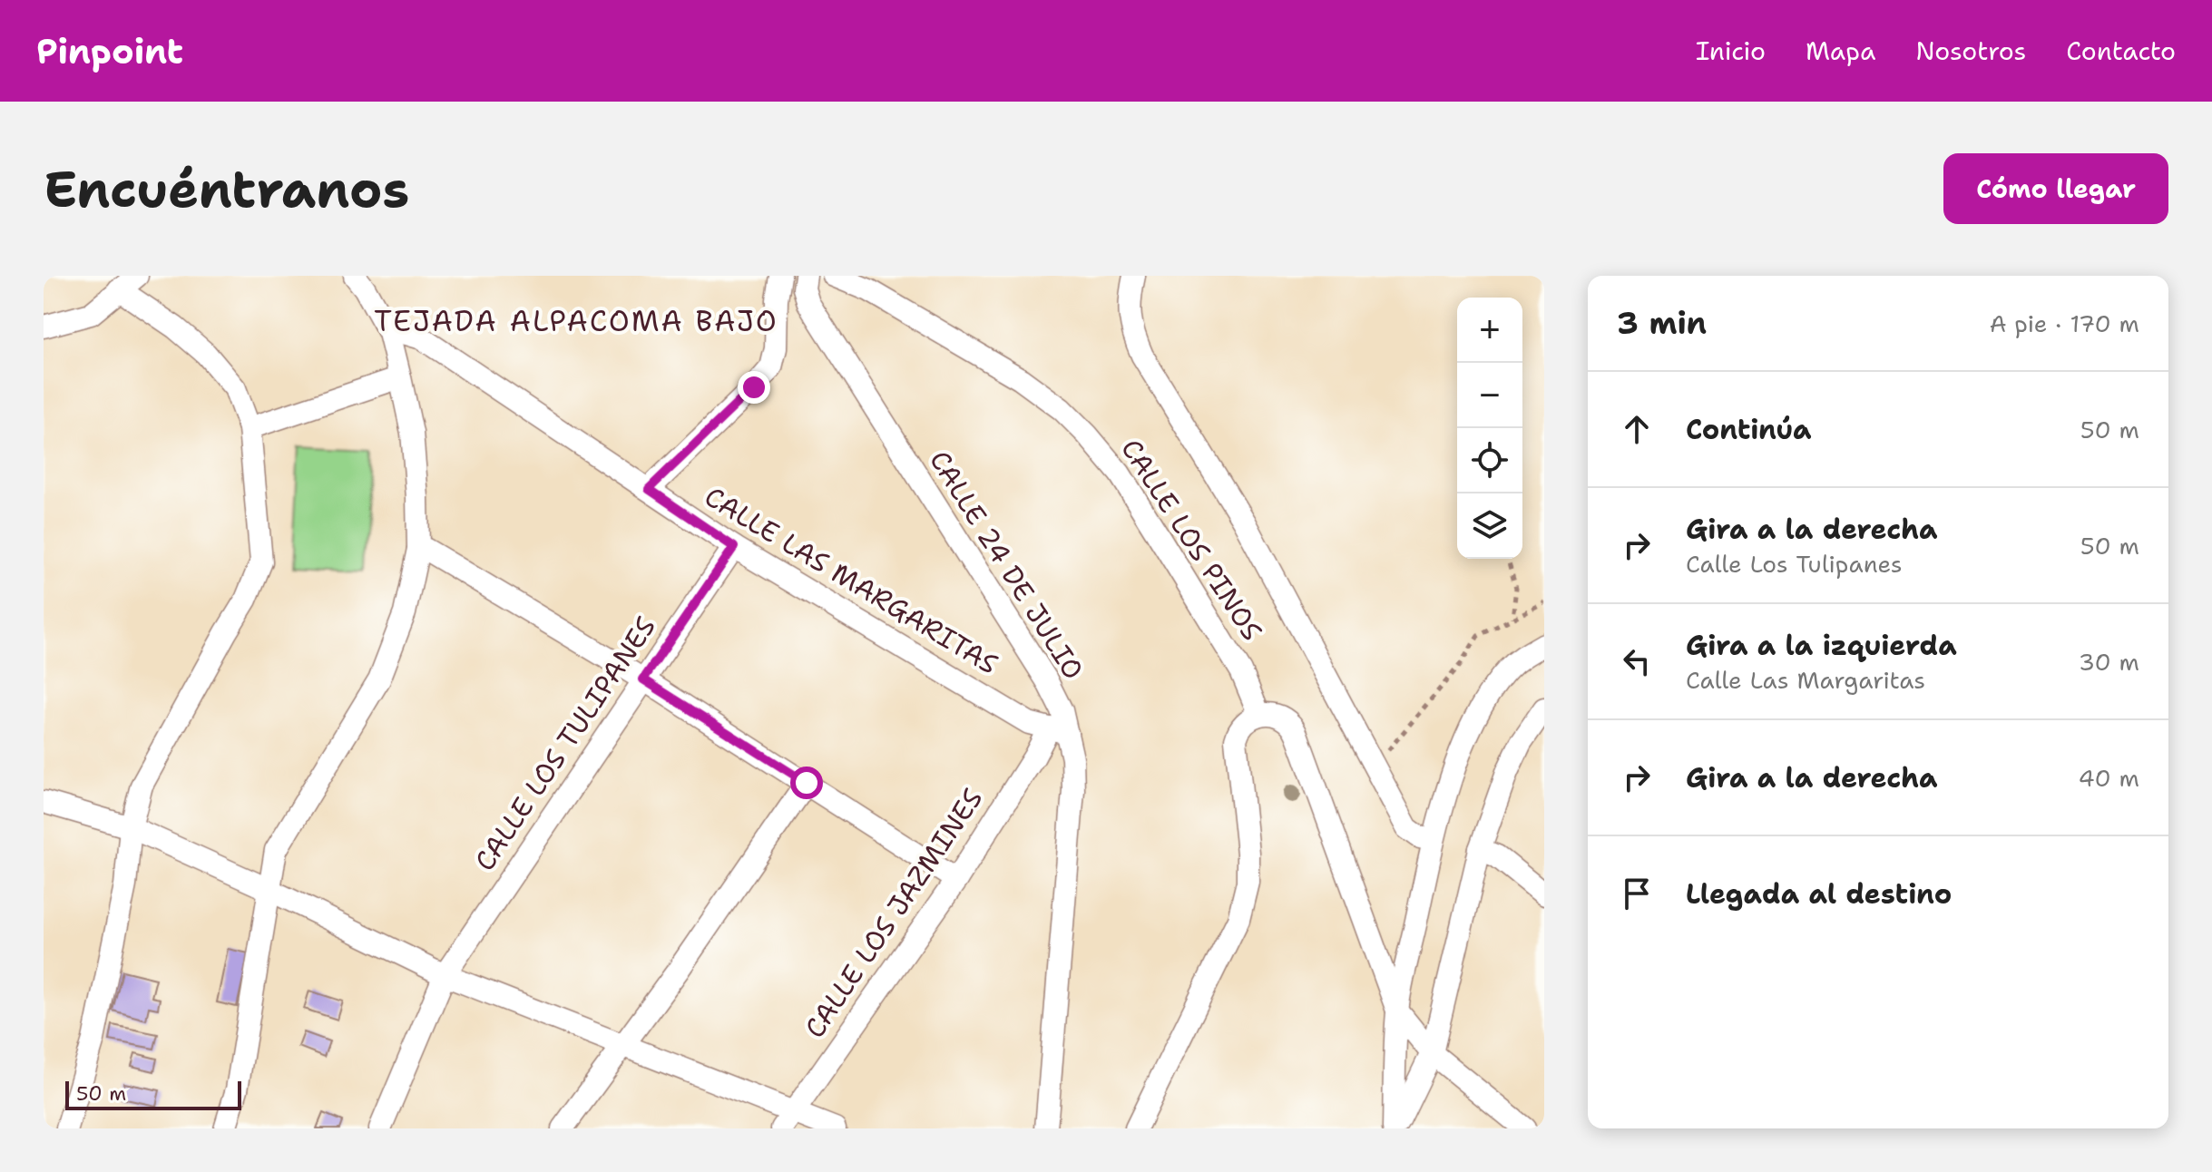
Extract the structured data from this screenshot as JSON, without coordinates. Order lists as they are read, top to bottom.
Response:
{
  "streets": {
    "street": [
      "CALLE LOS PINOS",
      "CALLE 24 DE JULIO",
      "CALLE LAS MARGARITAS",
      "CALLE LOS TULIPANES",
      "CALLE LOS JAZMINES"
    ]
  },
  "crossings": [
    ["CALLE 24 DE JULIO", "CALLE LAS MARGARITAS"],
    ["CALLE 24 DE JULIO", "CALLE LOS JAZMINES"],
    ["CALLE LAS MARGARITAS", "CALLE LOS TULIPANES"],
    ["CALLE LAS MARGARITAS", "CALLE LOS JAZMINES"]
  ],
  "districts": ["TEJADA ALPACOMA BAJO"],
  "scale_bar": "50 m",
  "page": {
    "header": "Pinpoint",
    "nav": [
      "Inicio",
      "Mapa",
      "Nosotros",
      "Contacto"
    ],
    "buttons": "Cómo llegar",
    "title": "Encuéntranos",
    "heading": ["3 min", "A pie · 170 m"],
    "map_buttons": ["+", "−"],
    "list": [
      ["Continúa", "50 m"],
      ["Gira a la derecha", "Calle Los Tulipanes", "50 m"],
      ["Gira a la izquierda", "Calle Las Margaritas", "30 m"],
      ["Gira a la derecha", "40 m"],
      "Llegada al destino"
    ],
    "scale": "50 m"
  }
}
